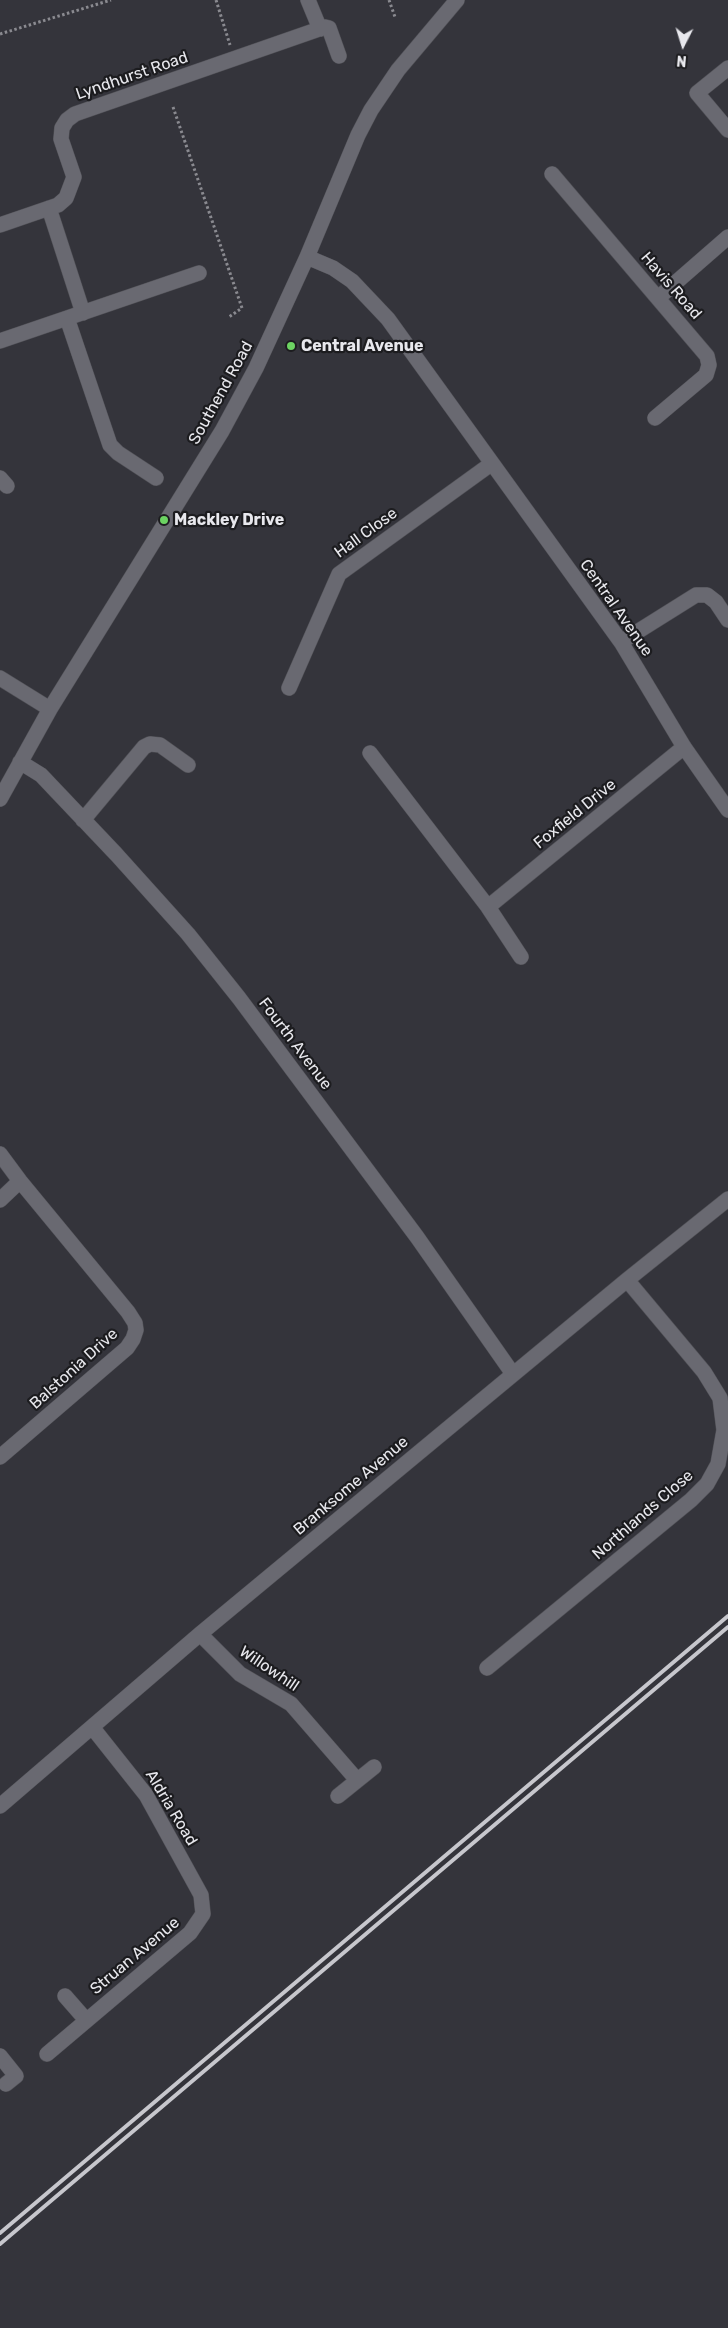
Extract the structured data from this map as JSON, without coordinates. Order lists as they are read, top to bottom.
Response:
{
  "streets": {
    "street": [
      "Lyndhurst Road",
      "Havis Road",
      "Southend Road",
      "Hall Close",
      "Central Avenue",
      "Foxfield Drive",
      "Fourth Avenue",
      "Balstonia Drive",
      "Branksome Avenue",
      "Northlands Close",
      "Willowhill",
      "Aldria Road",
      "Struan Avenue"
    ]
  },
  "crossings": [
    ["Southend Road", "Central Avenue"],
    ["Southend Road", "Fourth Avenue"],
    ["Hall Close", "Central Avenue"],
    ["Central Avenue", "Foxfield Drive"],
    ["Fourth Avenue", "Branksome Avenue"],
    ["Branksome Avenue", "Northlands Close"],
    ["Branksome Avenue", "Willowhill"],
    ["Branksome Avenue", "Aldria Road"],
    ["Aldria Road", "Struan Avenue"]
  ],
  "places": ["Central Avenue", "Mackley Drive"],
  "north": "bottom"
}
